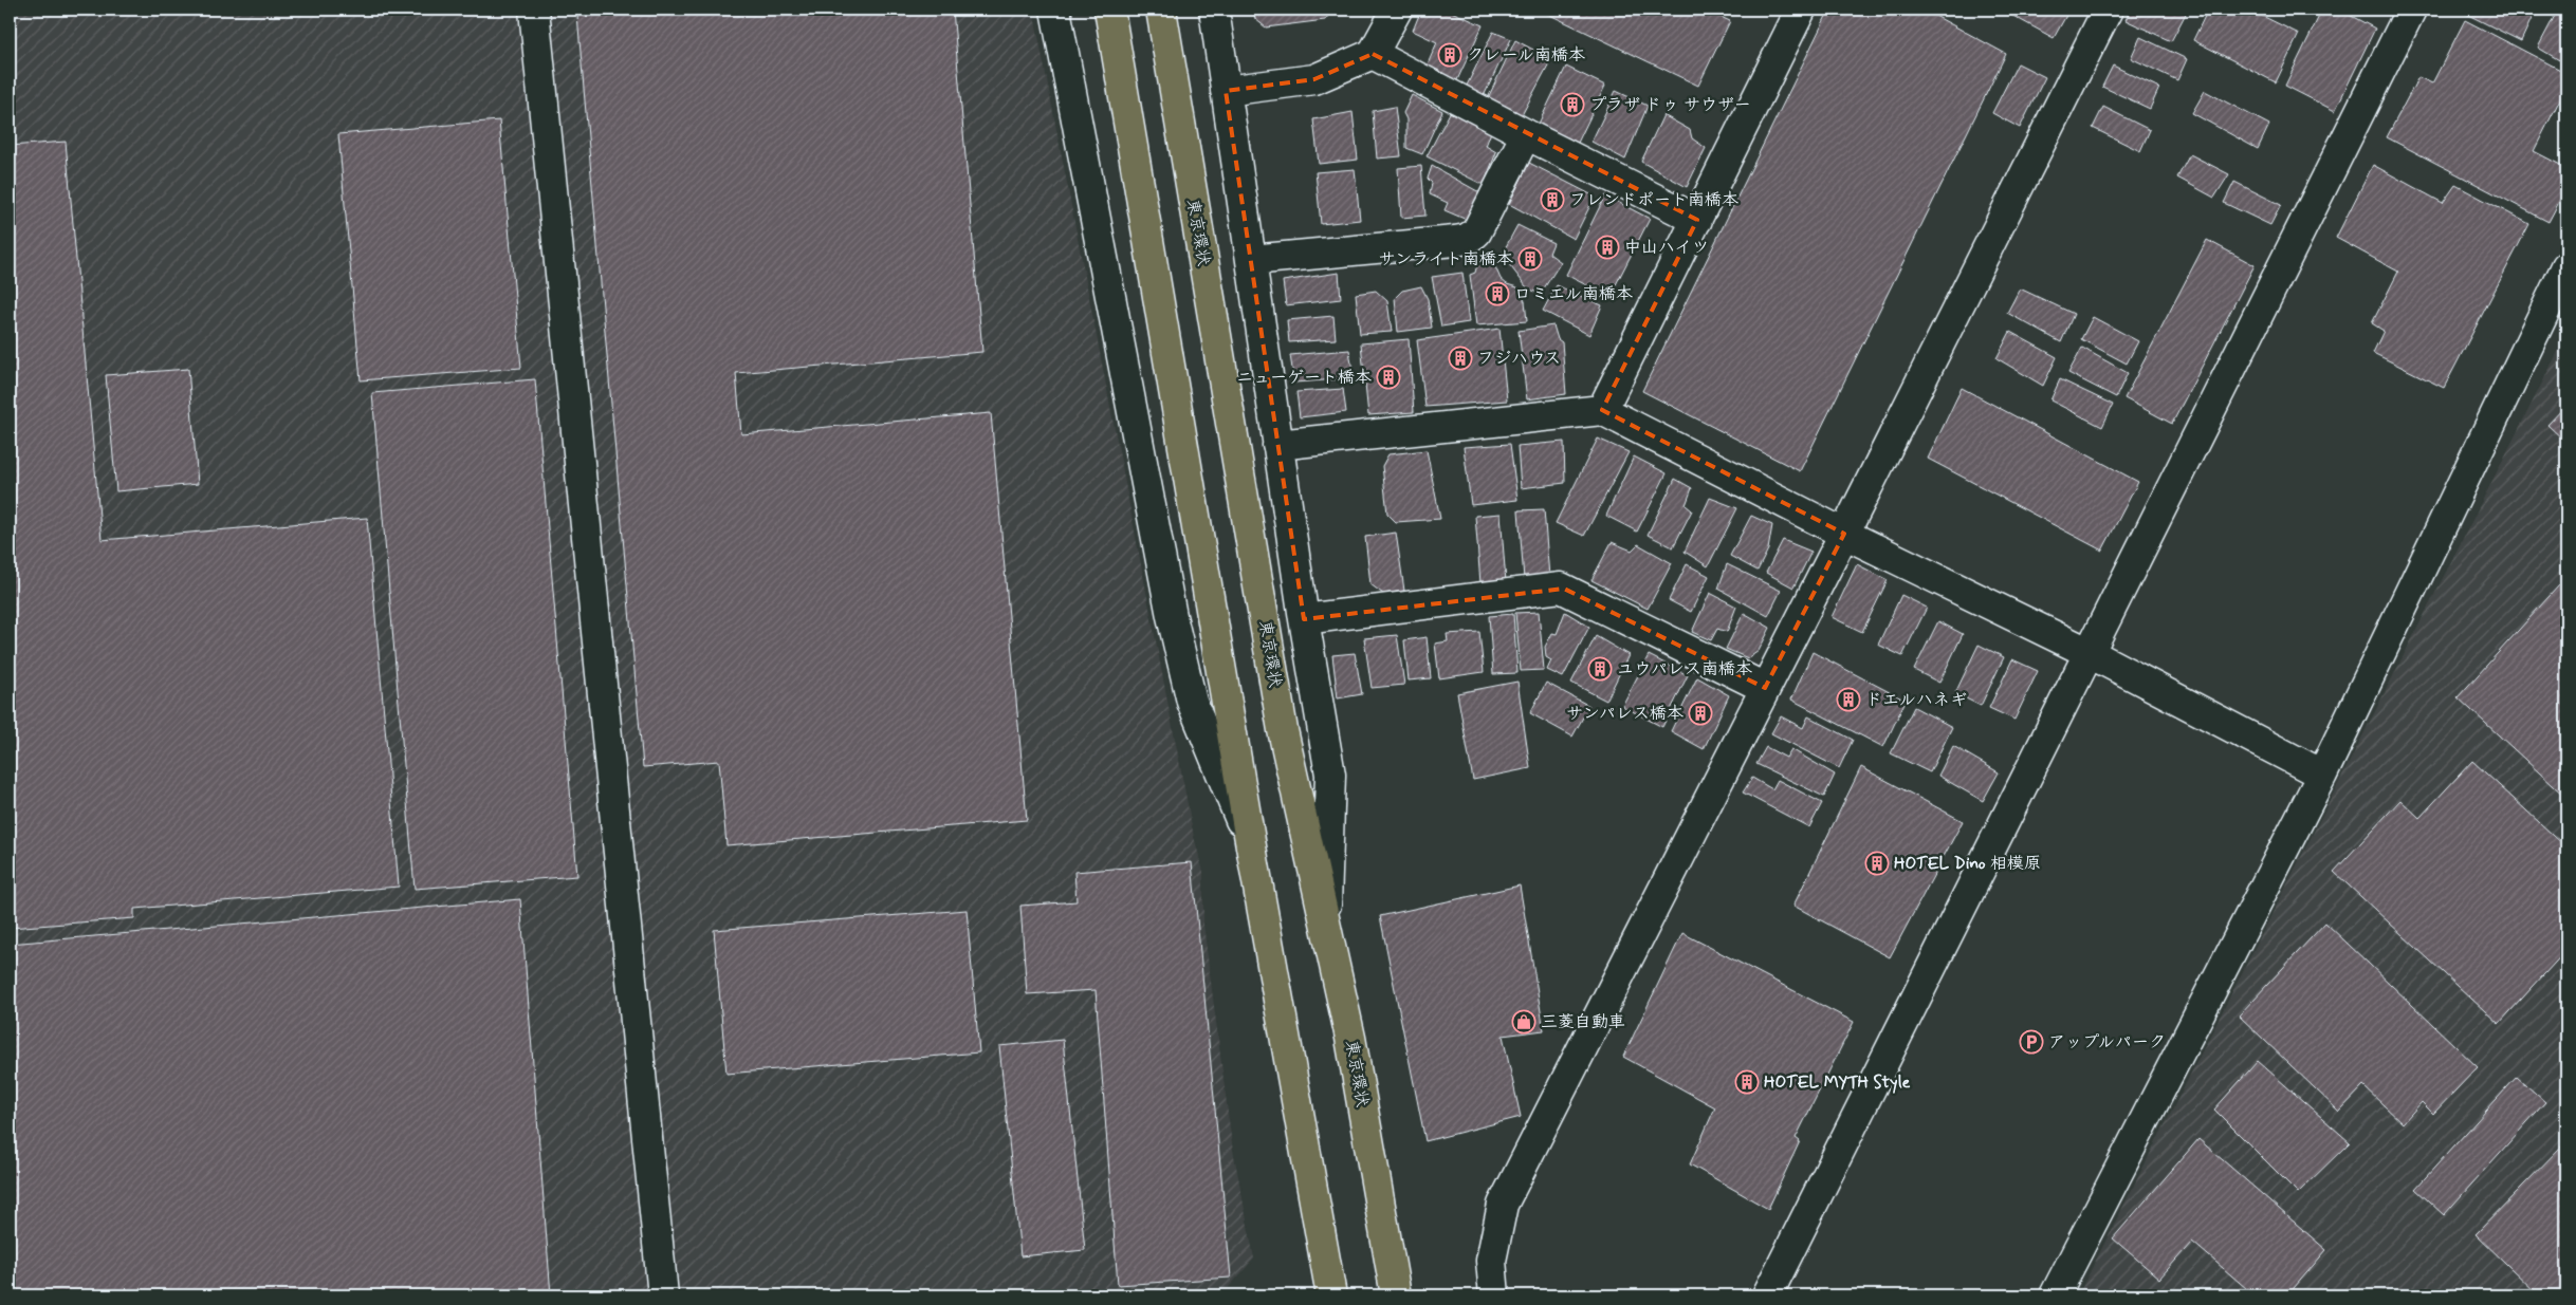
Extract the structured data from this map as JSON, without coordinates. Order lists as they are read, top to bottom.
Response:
{
  "streets": {
    "highway": ["東京環状"]
  },
  "places": {
    "building": [
      "クレール南橋本",
      "プラザ ドゥ サウザー",
      "フレンドポート南橋本",
      "中山ハイツ",
      "サンライト南橋本",
      "ロミエル南橋本",
      "フジハウス",
      "ニューゲート橋本",
      "ユウパレス南橋本",
      "ドエルハネギ",
      "サンパレス橋本",
      "HOTEL Dino 相模原",
      "HOTEL MYTH Style"
    ],
    "shop": ["三菱自動車"],
    "parking": ["アップルパーク"]
  }
}
